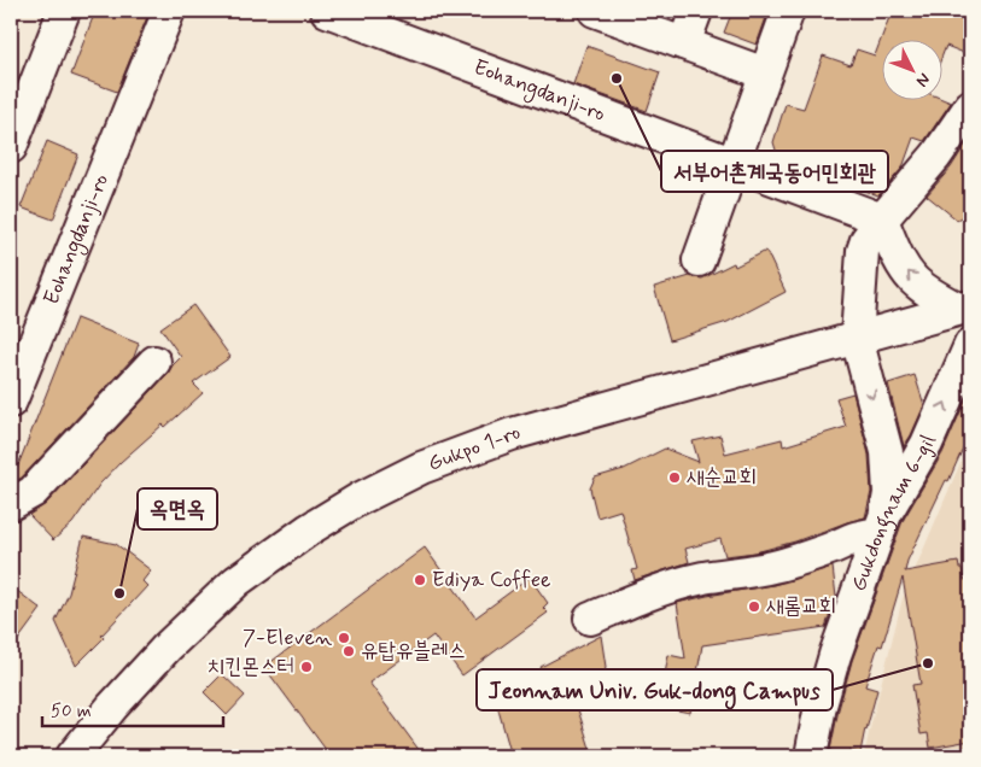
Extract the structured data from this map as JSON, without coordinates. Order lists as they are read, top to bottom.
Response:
{
  "streets": {
    "street": ["Eohangdanji-ro", "Gukpo 1-ro", "Gukdongnam 6-gil"]
  },
  "places": [
    "서부어촌계국동어민회관",
    "새순교회",
    "Ediya Coffee",
    "옥면옥",
    "새롬교회",
    "7-Eleven",
    "유탑유블레스",
    "Jeonnam Univ. Guk-dong Campus",
    "치킨몬스터"
  ],
  "scale_bar": "50 m",
  "north": "bottom right"
}
